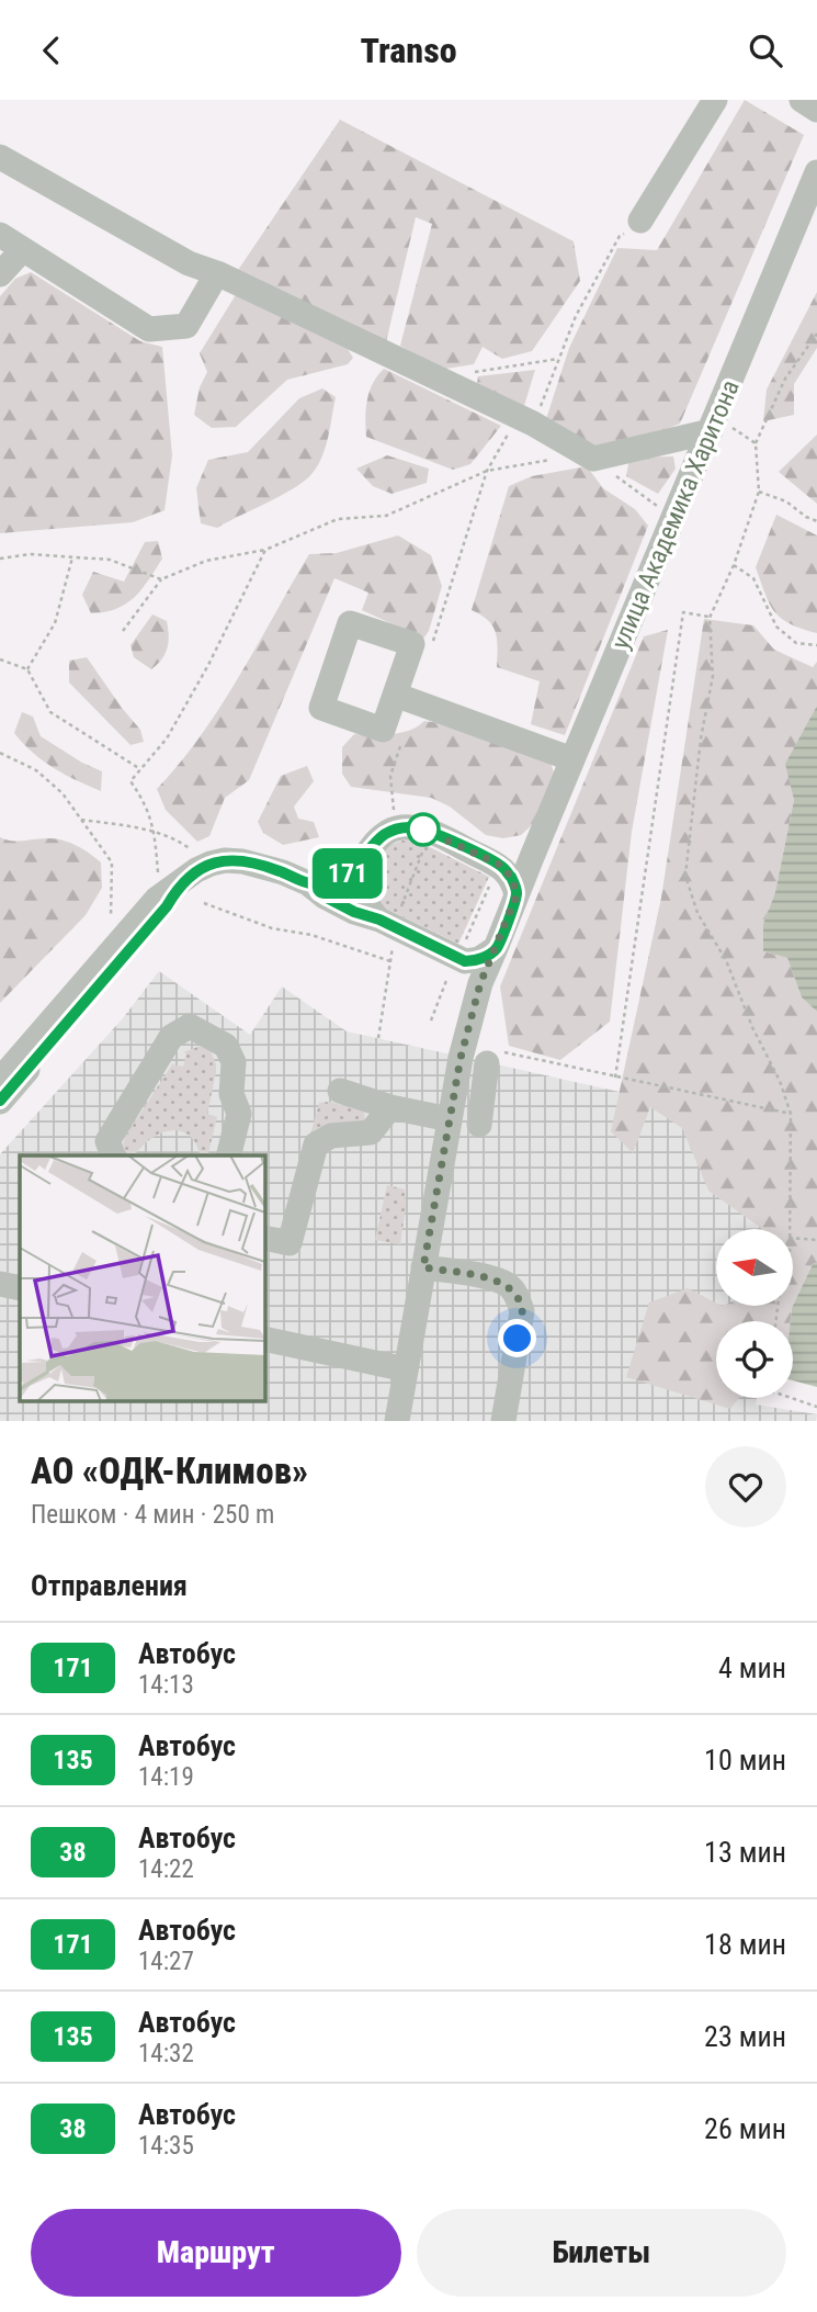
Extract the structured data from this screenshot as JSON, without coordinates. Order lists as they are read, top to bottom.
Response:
{
  "streets": {
    "street": ["улица Академика Харитона"]
  },
  "lines": ["bus line 171"],
  "north": "left",
  "page": {
    "header": "Transo",
    "on_map": "171",
    "heading": [
      ["АО «ОДК-Климов»", "Пешком · 4 мин · 250 m"],
      "Отправления"
    ],
    "list": [
      {
        "mark": "171",
        "name": "Автобус",
        "note": "14:13",
        "value": "4 мин"
      },
      {
        "mark": "135",
        "name": "Автобус",
        "note": "14:19",
        "value": "10 мин"
      },
      {
        "mark": "38",
        "name": "Автобус",
        "note": "14:22",
        "value": "13 мин"
      },
      {
        "mark": "171",
        "name": "Автобус",
        "note": "14:27",
        "value": "18 мин"
      },
      {
        "mark": "135",
        "name": "Автобус",
        "note": "14:32",
        "value": "23 мин"
      },
      {
        "mark": "38",
        "name": "Автобус",
        "note": "14:35",
        "value": "26 мин"
      }
    ],
    "buttons": ["Маршрут", "Билеты"]
  }
}
